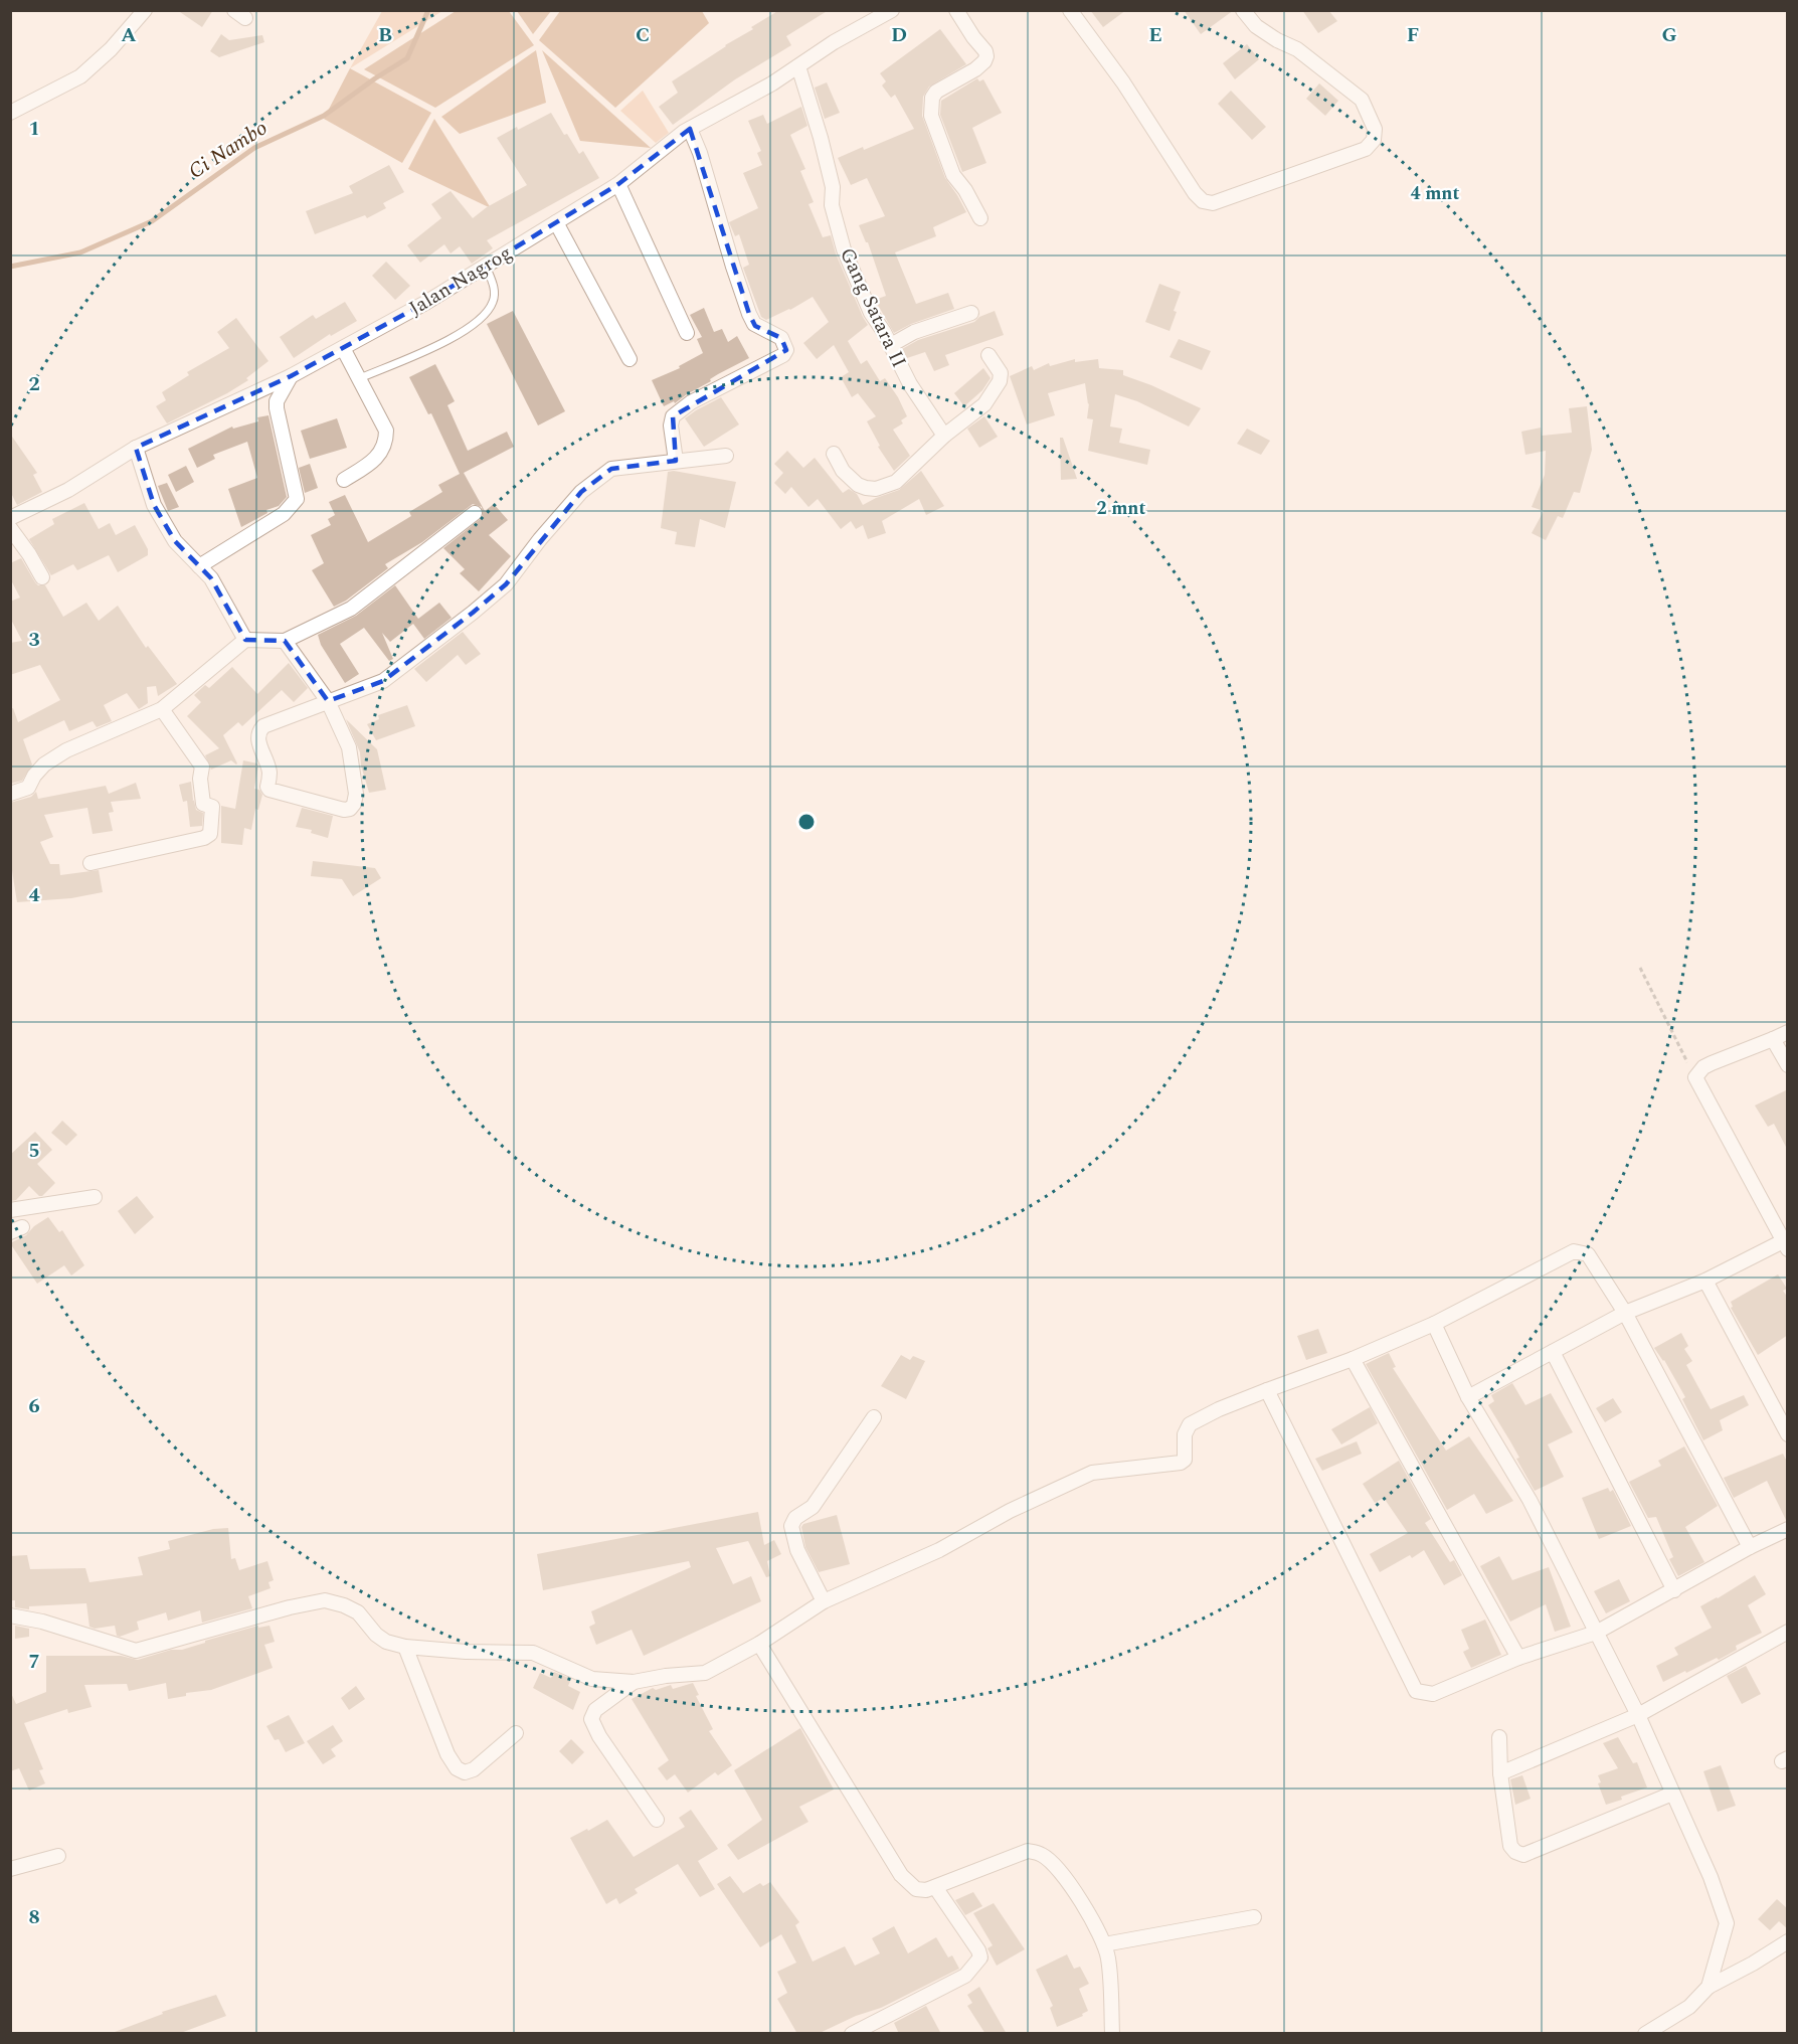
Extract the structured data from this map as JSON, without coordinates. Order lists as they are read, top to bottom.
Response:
{
  "streets": {
    "street": ["Jalan Nagrog", "Gang Satara II"]
  },
  "crossings": [
    ["Jalan Nagrog", "Gang Satara II"]
  ],
  "water": ["Ci Nambo"],
  "grid": {
    "columns": [
      "A",
      "B",
      "C",
      "D",
      "E",
      "F",
      "G"
    ],
    "rows": [
      "1",
      "2",
      "3",
      "4",
      "5",
      "6",
      "7",
      "8"
    ]
  },
  "rings": ["4 mnt", "2 mnt"]
}
